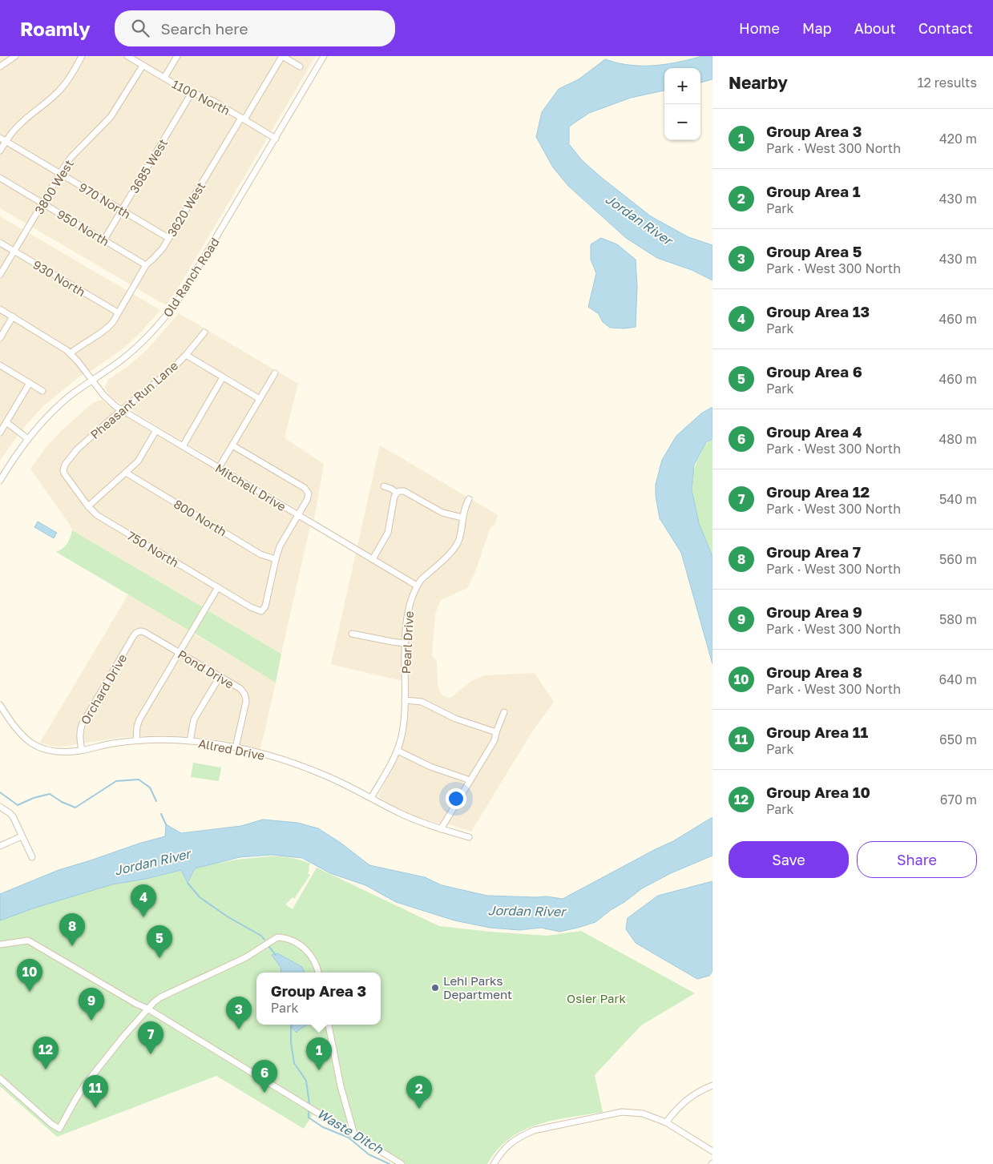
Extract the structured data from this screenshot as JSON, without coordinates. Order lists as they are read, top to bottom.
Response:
{
  "streets": {
    "street": [
      "1100 North",
      "3685 West",
      "3800 West",
      "970 North",
      "3620 West",
      "950 North",
      "Old Ranch Road",
      "930 North",
      "Pheasant Run Lane",
      "Mitchell Drive",
      "800 North",
      "750 North",
      "Pearl Drive",
      "Pond Drive",
      "Orchard Drive",
      "Allred Drive"
    ]
  },
  "crossings": [
    ["1100 North", "3685 West"],
    ["1100 North", "3800 West"],
    ["1100 North", "3620 West"],
    ["1100 North", "Old Ranch Road"],
    ["3685 West", "970 North"],
    ["3685 West", "950 North"],
    ["3800 West", "970 North"],
    ["3800 West", "950 North"],
    ["3800 West", "930 North"],
    ["970 North", "3620 West"],
    ["3620 West", "950 North"],
    ["3620 West", "930 North"],
    ["3620 West", "Mitchell Drive"],
    ["Old Ranch Road", "Mitchell Drive"],
    ["Pheasant Run Lane", "Mitchell Drive"],
    ["Pheasant Run Lane", "750 North"],
    ["Mitchell Drive", "Pearl Drive"],
    ["800 North", "750 North"],
    ["Pearl Drive", "Allred Drive"],
    ["Pond Drive", "Orchard Drive"],
    ["Pond Drive", "Allred Drive"],
    ["Orchard Drive", "Allred Drive"]
  ],
  "water": ["Jordan River", "Waste Ditch"],
  "parks": ["Osier Park"],
  "places": ["Lehi Parks Department"],
  "page": {
    "header": "Roamly",
    "search": "Search here",
    "nav": [
      "Home",
      "Map",
      "About",
      "Contact"
    ],
    "heading": ["Nearby", "12 results"],
    "map_buttons": ["+", "−"],
    "list": [
      {
        "mark": "1",
        "name": "Group Area 3",
        "note": "Park · West 300 North",
        "value": "420 m"
      },
      {
        "mark": "2",
        "name": "Group Area 1",
        "note": "Park",
        "value": "430 m"
      },
      {
        "mark": "3",
        "name": "Group Area 5",
        "note": "Park · West 300 North",
        "value": "430 m"
      },
      {
        "mark": "4",
        "name": "Group Area 13",
        "note": "Park",
        "value": "460 m"
      },
      {
        "mark": "5",
        "name": "Group Area 6",
        "note": "Park",
        "value": "460 m"
      },
      {
        "mark": "6",
        "name": "Group Area 4",
        "note": "Park · West 300 North",
        "value": "480 m"
      },
      {
        "mark": "7",
        "name": "Group Area 12",
        "note": "Park · West 300 North",
        "value": "540 m"
      },
      {
        "mark": "8",
        "name": "Group Area 7",
        "note": "Park · West 300 North",
        "value": "560 m"
      },
      {
        "mark": "9",
        "name": "Group Area 9",
        "note": "Park · West 300 North",
        "value": "580 m"
      },
      {
        "mark": "10",
        "name": "Group Area 8",
        "note": "Park · West 300 North",
        "value": "640 m"
      },
      {
        "mark": "11",
        "name": "Group Area 11",
        "note": "Park",
        "value": "650 m"
      },
      {
        "mark": "12",
        "name": "Group Area 10",
        "note": "Park",
        "value": "670 m"
      }
    ],
    "buttons": ["Save", "Share"],
    "pins": [
      "4",
      "8",
      "5",
      "10",
      "9",
      "3",
      "7",
      "12",
      "1",
      "6",
      "11",
      "2"
    ],
    "popup": ["Group Area 3", "Park"]
  }
}
